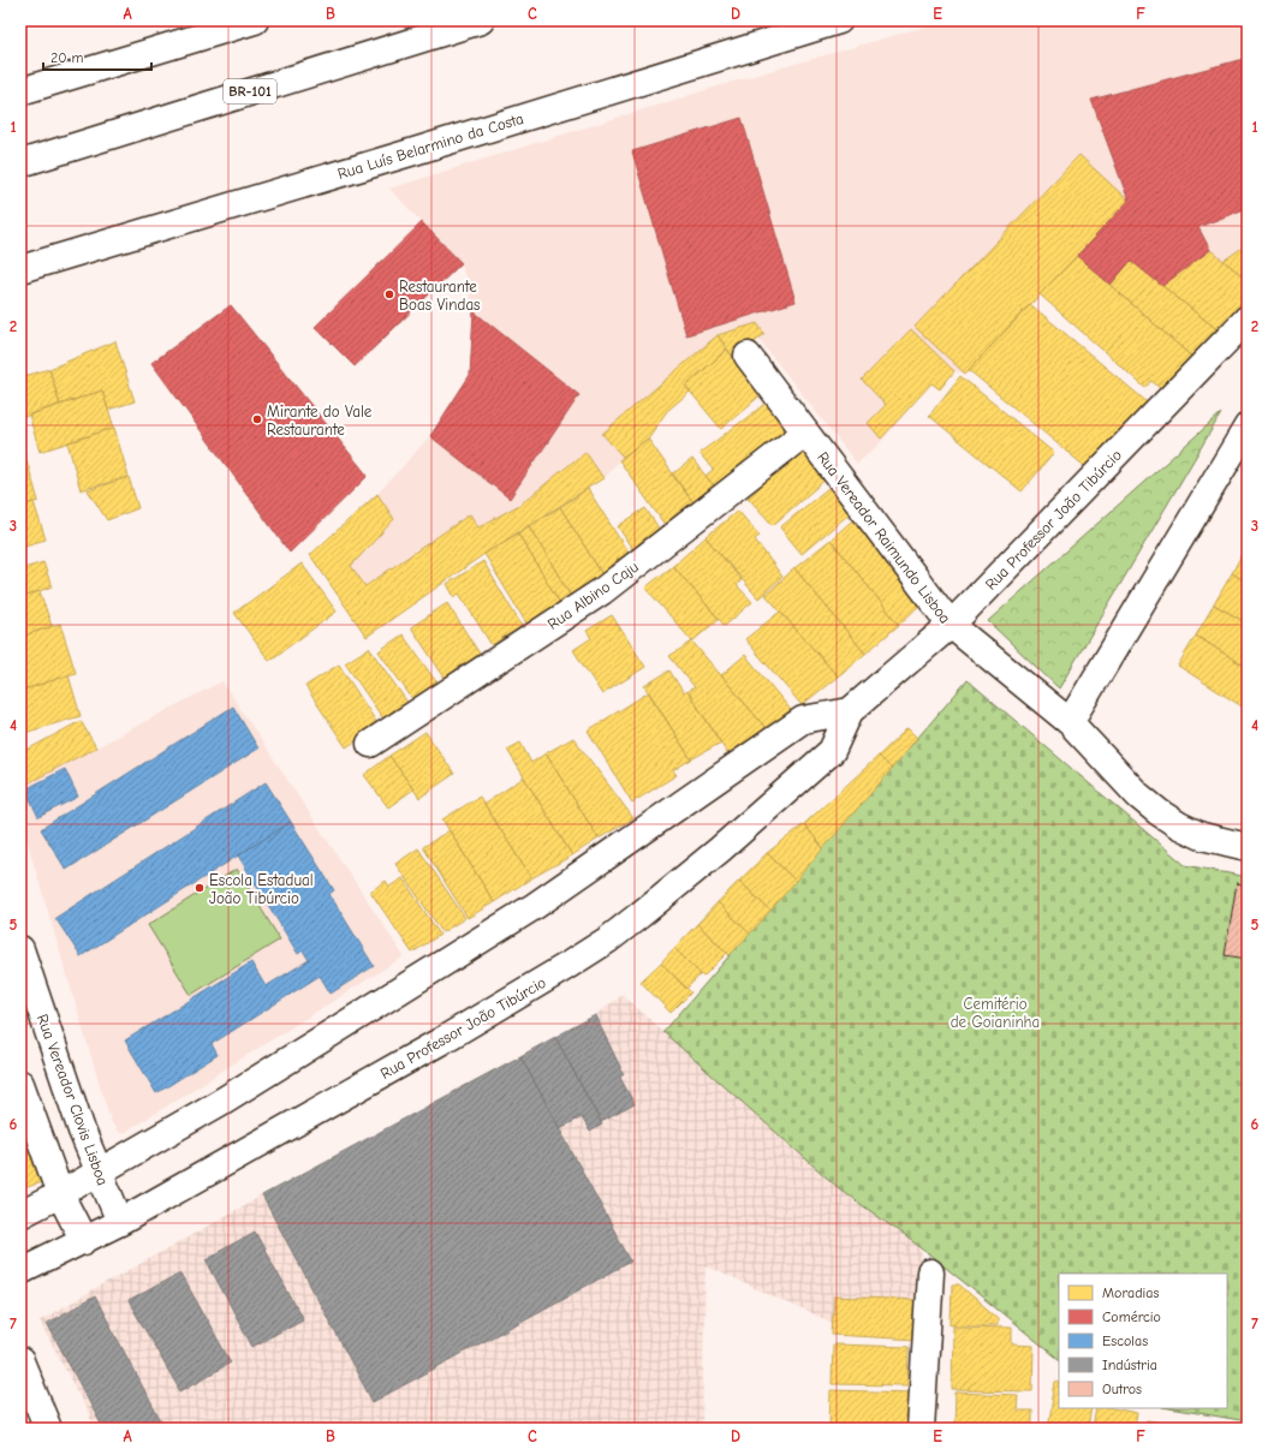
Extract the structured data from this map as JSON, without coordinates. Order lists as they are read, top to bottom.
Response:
{
  "streets": {
    "main road": [
      "BR-101",
      "Rua Luís Belarmino da Costa",
      "Rua Professor João Tibúrcio",
      "Rua Vereador Raimundo Lisboa",
      "Rua Albino Caju",
      "Rua Vereador Clovis Lisboa"
    ]
  },
  "crossings": [
    ["Rua Professor João Tibúrcio", "Rua Vereador Raimundo Lisboa"],
    ["Rua Professor João Tibúrcio", "Rua Vereador Clovis Lisboa"],
    ["Rua Vereador Raimundo Lisboa", "Rua Albino Caju"]
  ],
  "parks": ["Cemitério de Goianinha"],
  "places": ["Restaurante Boas Vindas", "Mirante do Vale Restaurante", "Escola Estadual João Tibúrcio"],
  "legend": [
    "Moradias",
    "Comércio",
    "Escolas",
    "Indústria",
    "Outros"
  ],
  "scale_bar": "20 m",
  "grid": {
    "columns": [
      "A",
      "B",
      "C",
      "D",
      "E",
      "F"
    ],
    "rows": [
      "1",
      "2",
      "3",
      "4",
      "5",
      "6",
      "7"
    ]
  }
}
